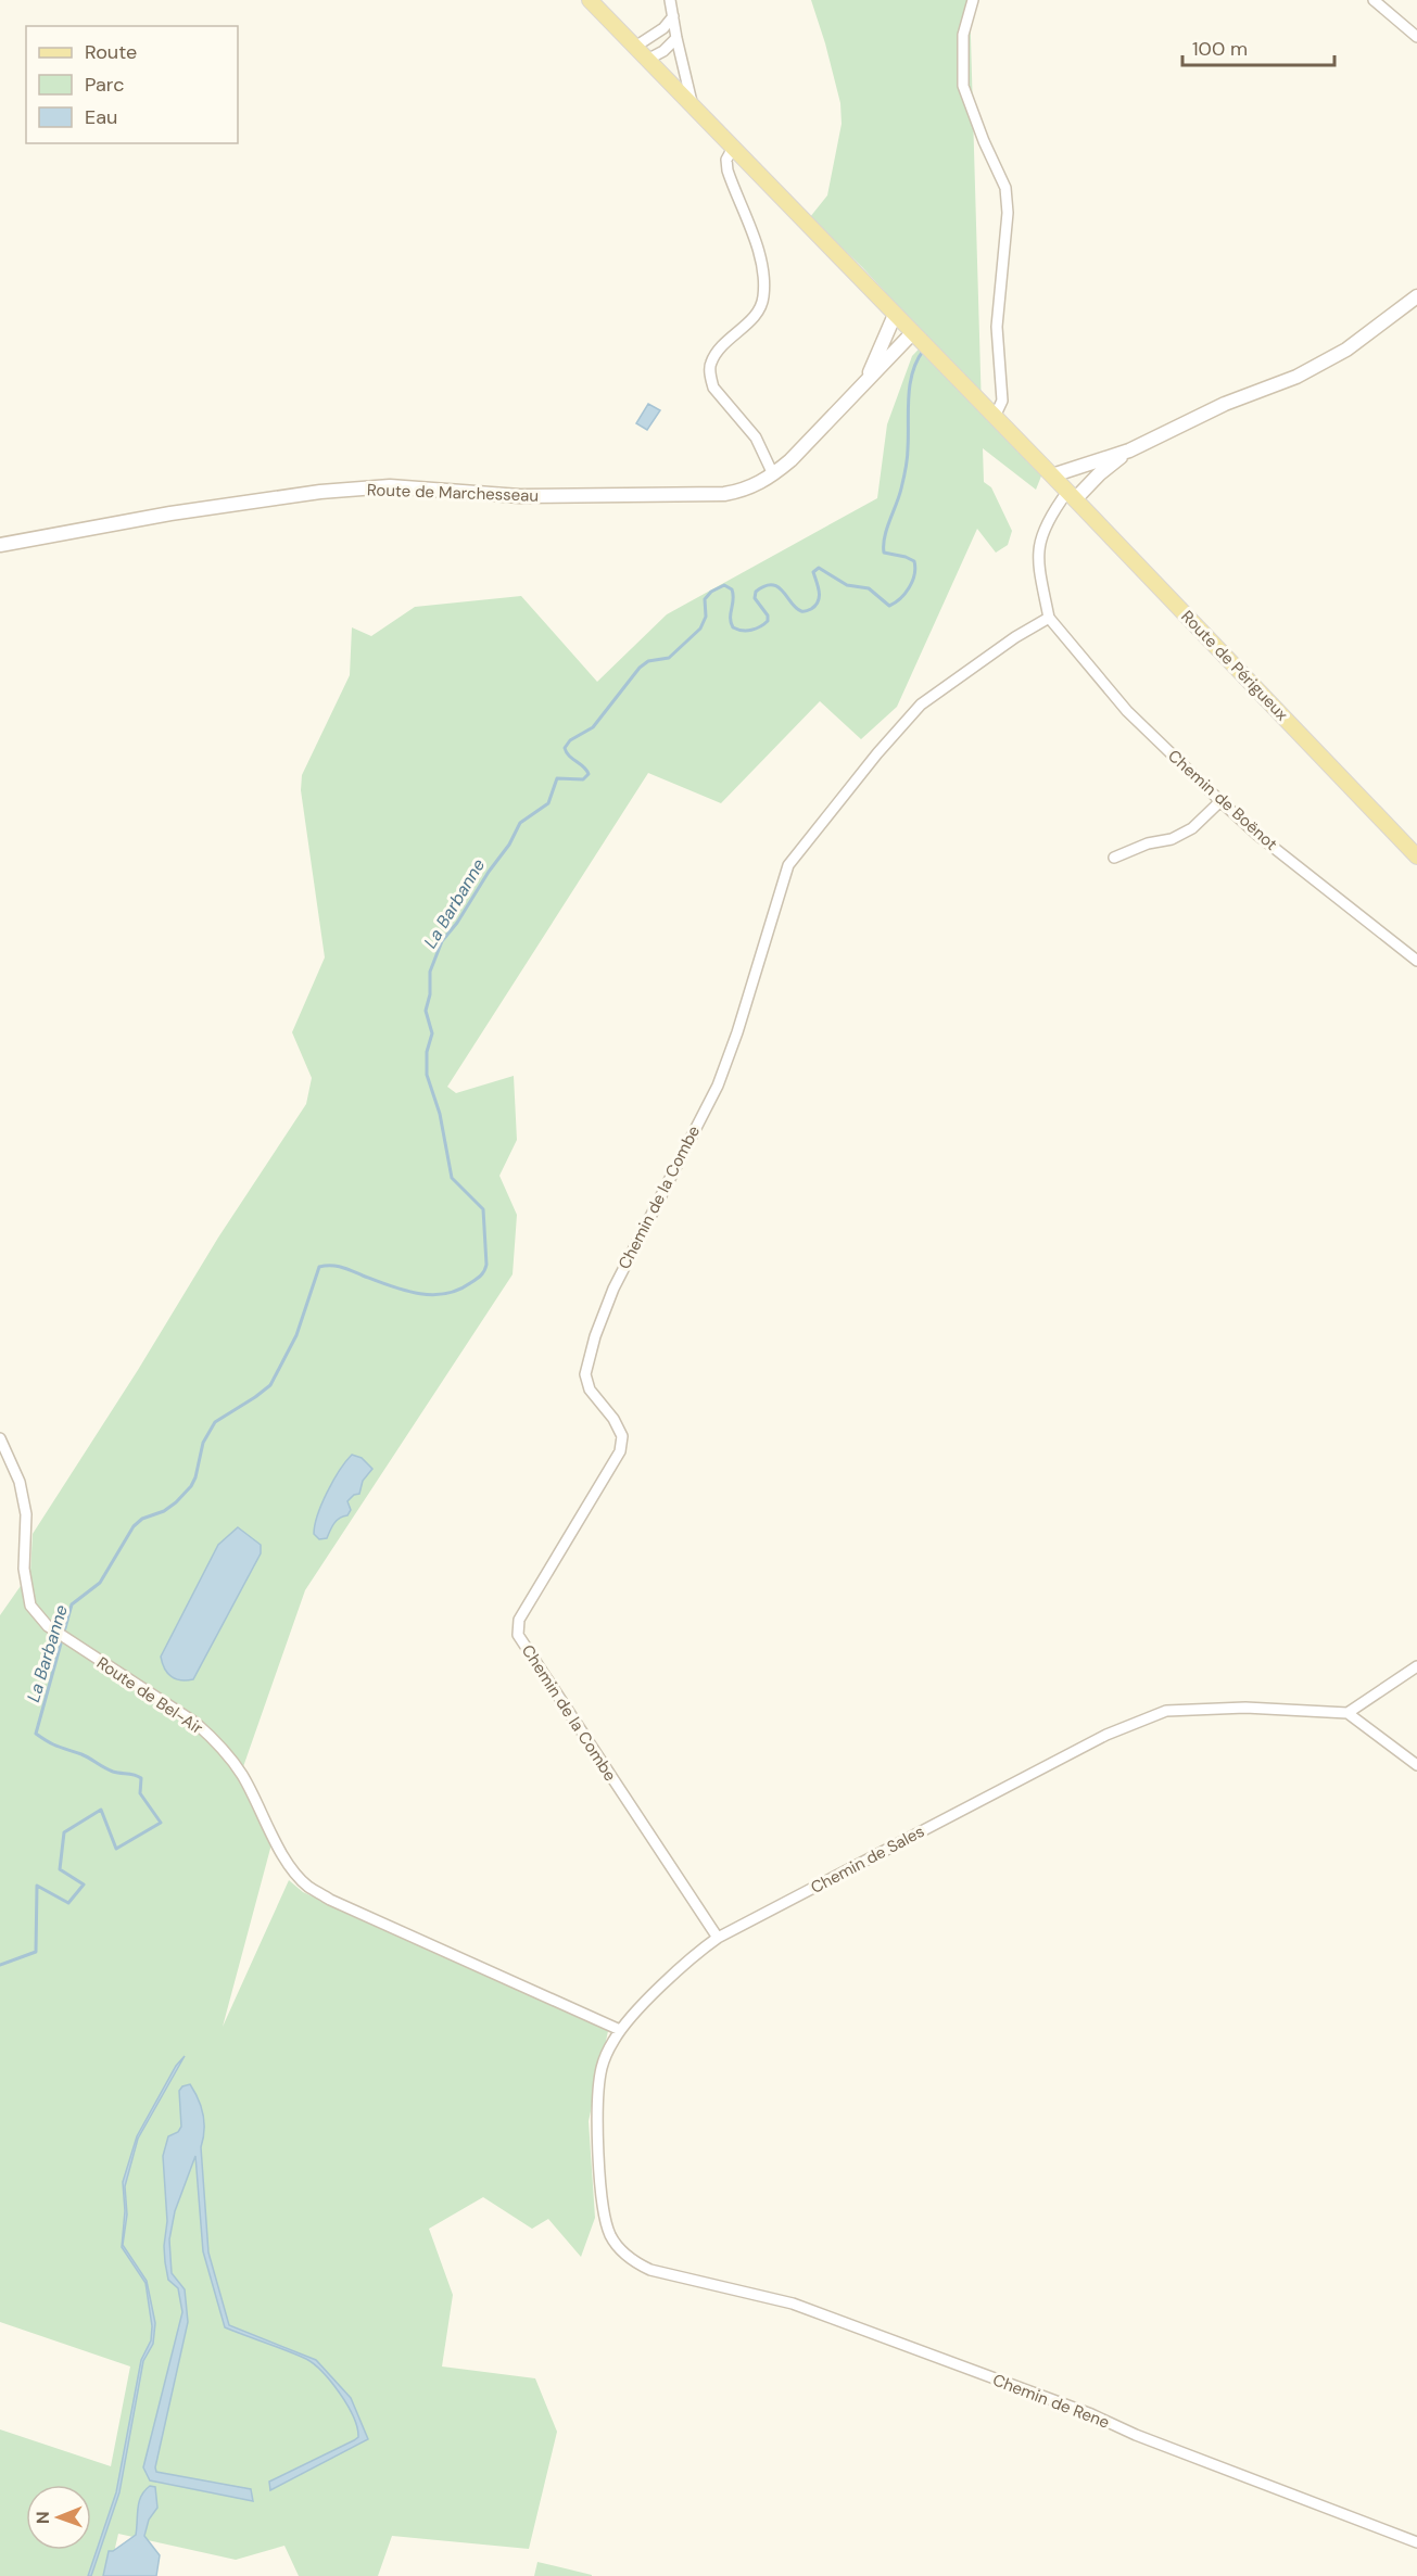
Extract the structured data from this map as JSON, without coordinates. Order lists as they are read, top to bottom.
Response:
{
  "streets": {
    "main road": ["Route de Périgueux"],
    "street": [
      "Route de Marchesseau",
      "Chemin de Boënot",
      "Chemin de la Combe",
      "Route de Bel-Air",
      "Chemin de Sales",
      "Chemin de Rene"
    ]
  },
  "crossings": [
    ["Chemin de Boënot", "Chemin de la Combe"],
    ["Chemin de la Combe", "Chemin de Sales"],
    ["Route de Bel-Air", "Chemin de Sales"],
    ["Chemin de Sales", "Chemin de Rene"]
  ],
  "water": ["La Barbanne"],
  "legend": ["Route", "Parc", "Eau"],
  "scale_bar": "100 m",
  "north": "left"
}
